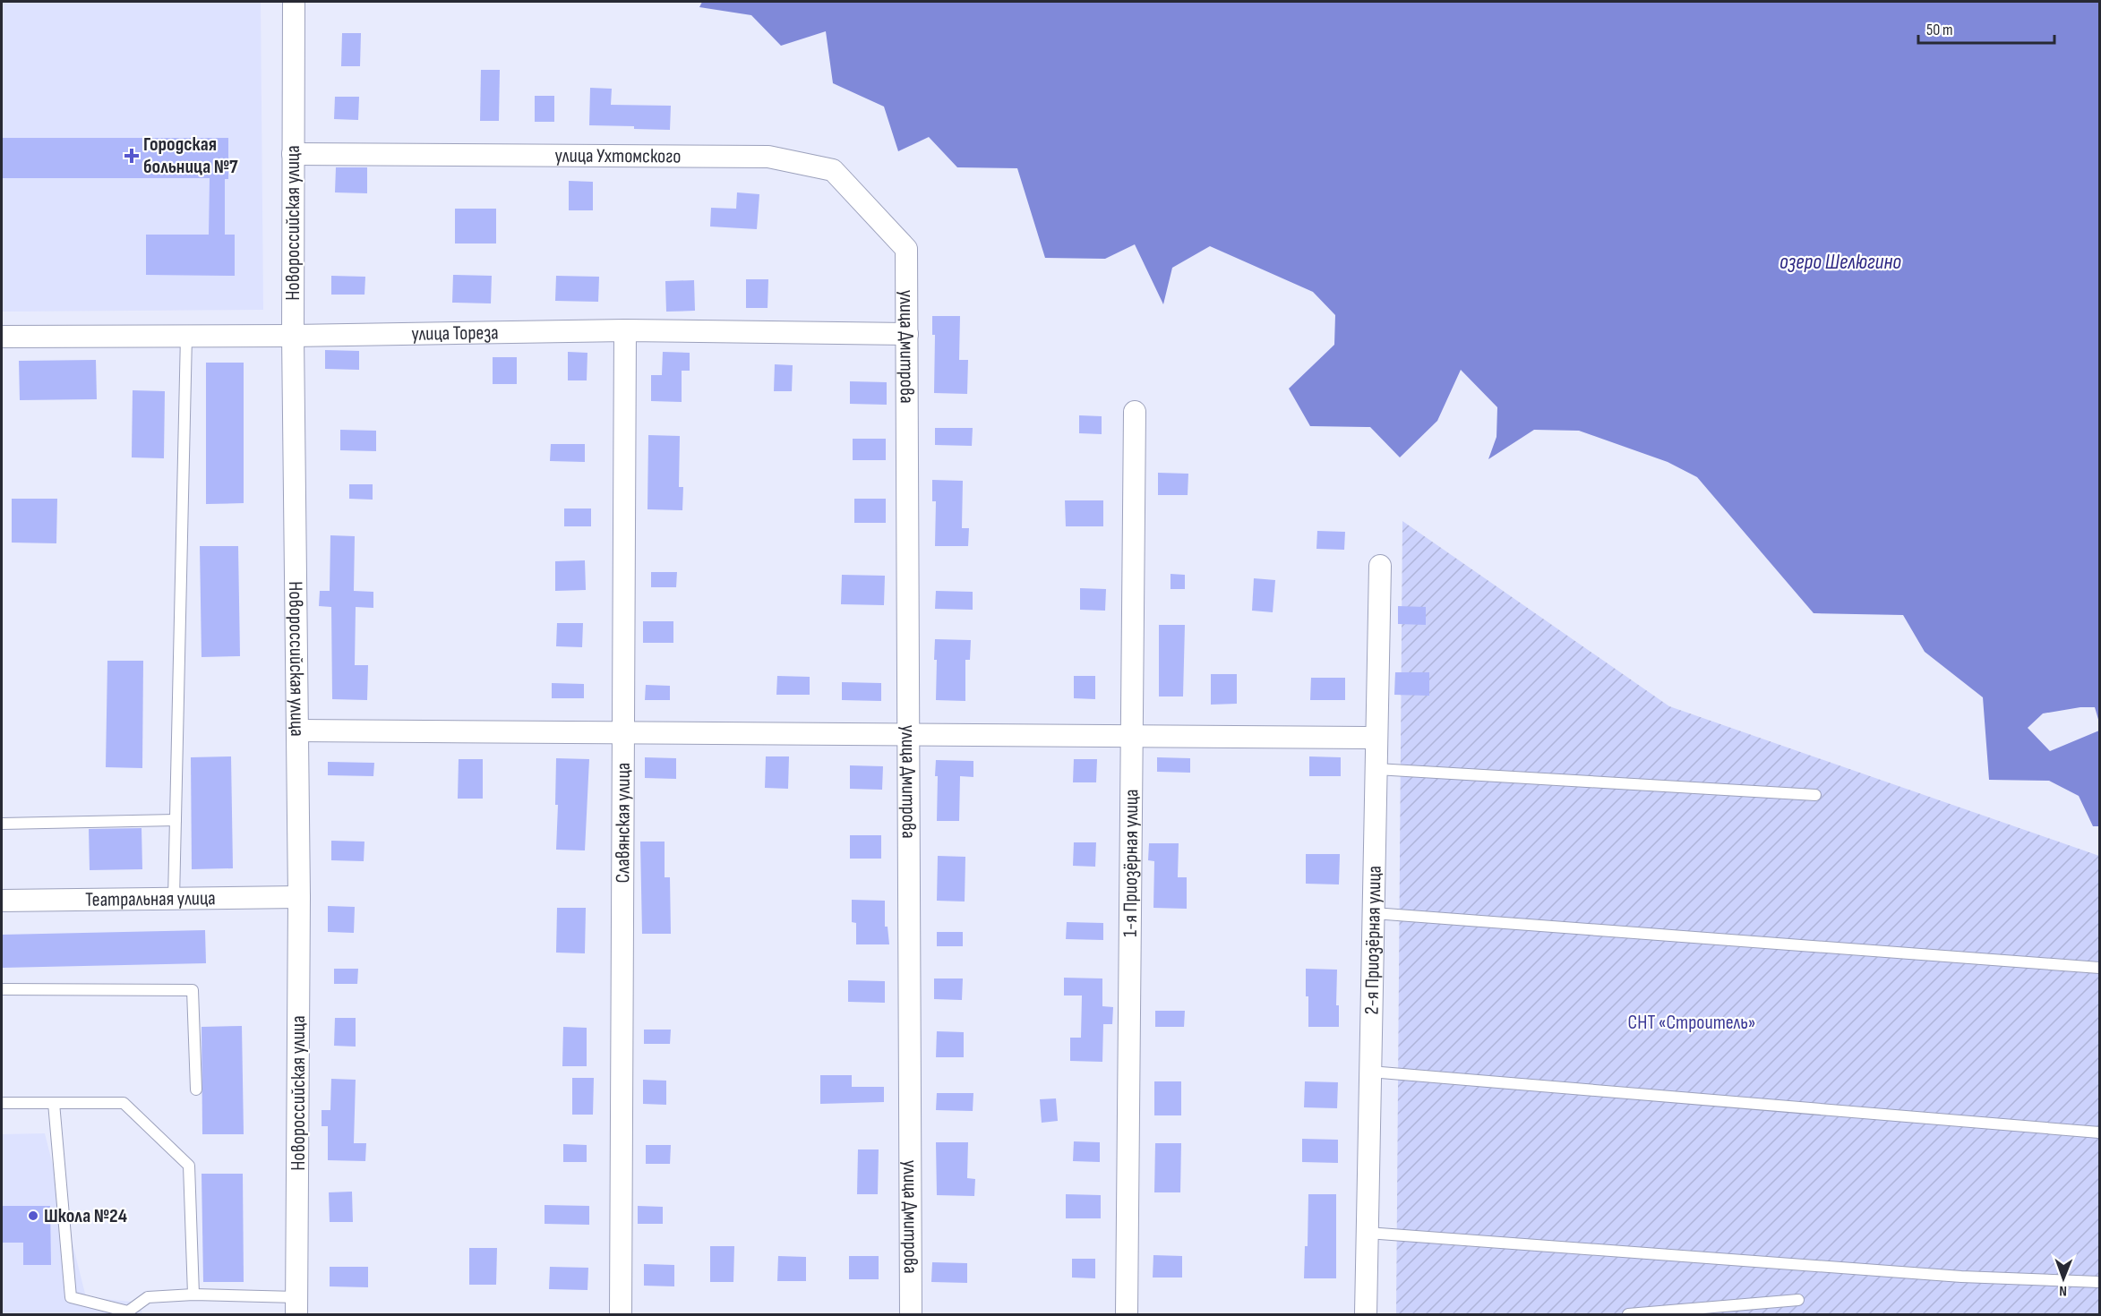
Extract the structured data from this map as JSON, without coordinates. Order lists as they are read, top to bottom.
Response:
{
  "streets": {
    "street": [
      "улица Ухтомского",
      "Новороссийская улица",
      "улица Тореза",
      "улица Дмитрова",
      "Славянская улица",
      "1-я Приозёрная улица",
      "Театральная улица",
      "2-я Приозёрная улица"
    ]
  },
  "crossings": [
    ["улица Ухтомского", "Новороссийская улица"],
    ["улица Ухтомского", "улица Дмитрова"],
    ["Новороссийская улица", "улица Тореза"],
    ["Новороссийская улица", "Театральная улица"],
    ["улица Тореза", "улица Дмитрова"],
    ["улица Тореза", "Славянская улица"]
  ],
  "water": ["озеро Шелюгино"],
  "parks": ["СНТ «Строитель»"],
  "places": {
    "health": ["Городская больница №7"],
    "other": ["Школа №24"]
  },
  "scale_bar": "50 m",
  "north": "bottom"
}
